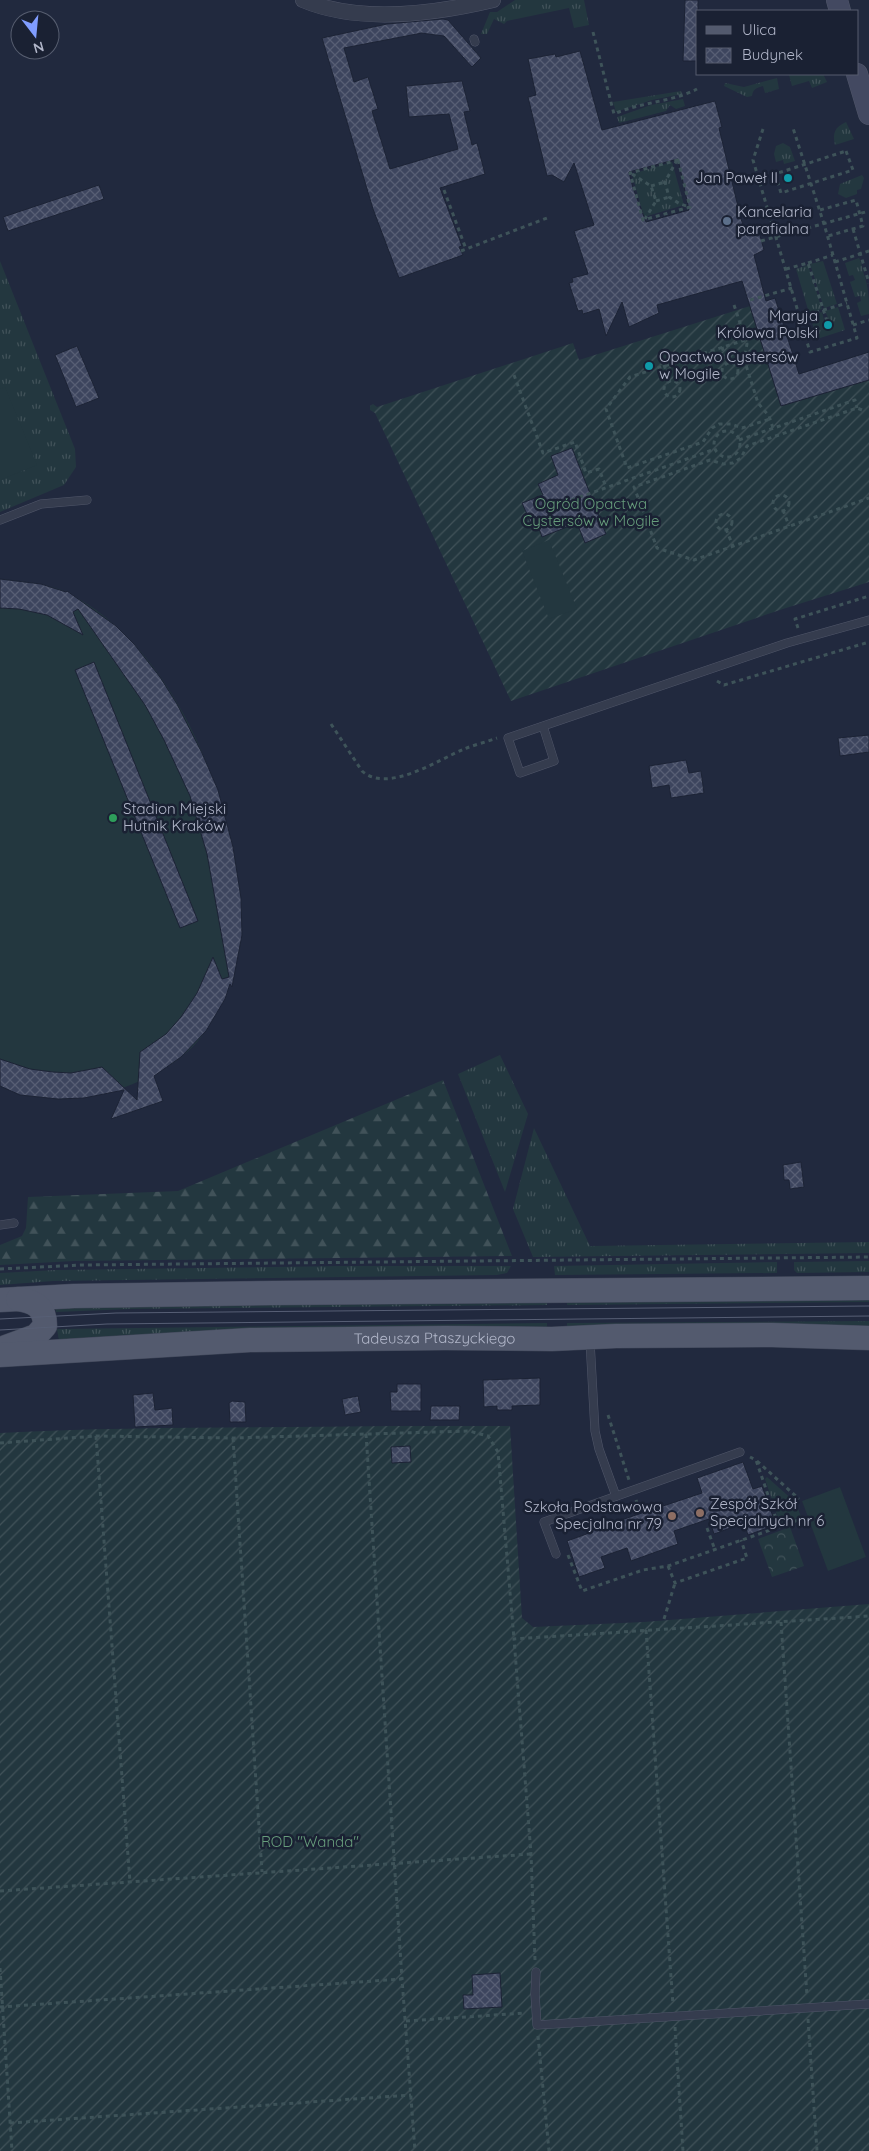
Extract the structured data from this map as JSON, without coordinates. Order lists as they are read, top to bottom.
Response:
{
  "streets": {
    "main road": ["Tadeusza Ptaszyckiego"]
  },
  "parks": ["Ogród Opactwa Cystersów w Mogile", "ROD \"Wanda\""],
  "places": [
    "Jan Paweł II",
    "Kancelaria parafialna",
    "Maryja Królowa Polski",
    "Opactwo Cystersów w Mogile",
    "Stadion Miejski Hutnik Kraków",
    "Zespół Szkół Specjalnych nr 6",
    "Szkoła Podstawowa Specjalna nr 79"
  ],
  "legend": ["Ulica", "Budynek"],
  "north": "bottom"
}
